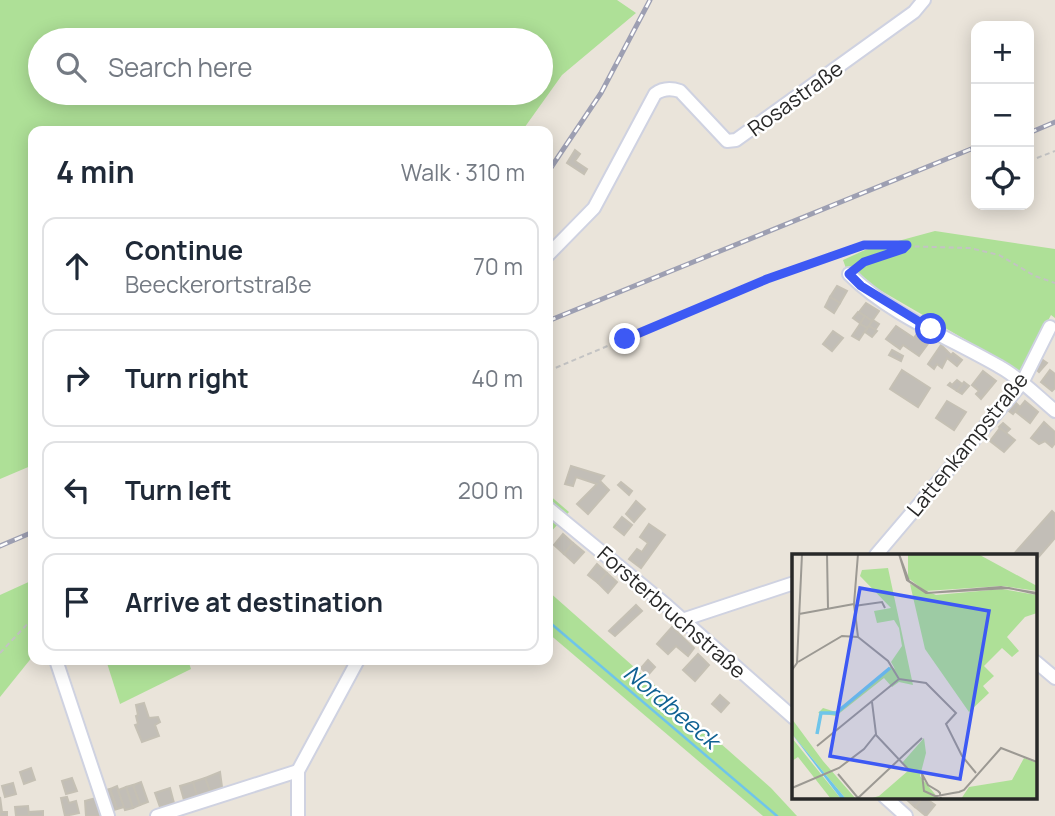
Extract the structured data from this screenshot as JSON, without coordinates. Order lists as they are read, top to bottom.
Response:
{
  "streets": {
    "street": ["Rosastraße", "Lattenkampstraße", "Forsterbruchstraße"]
  },
  "water": ["Nordbeeck"],
  "page": {
    "map_buttons": ["+", "−"],
    "search": "Search here",
    "heading": ["4 min", "Walk · 310 m"],
    "list": [
      ["Continue", "Beeckerortstraße", "70 m"],
      ["Turn right", "40 m"],
      ["Turn left", "200 m"],
      "Arrive at destination"
    ]
  }
}
